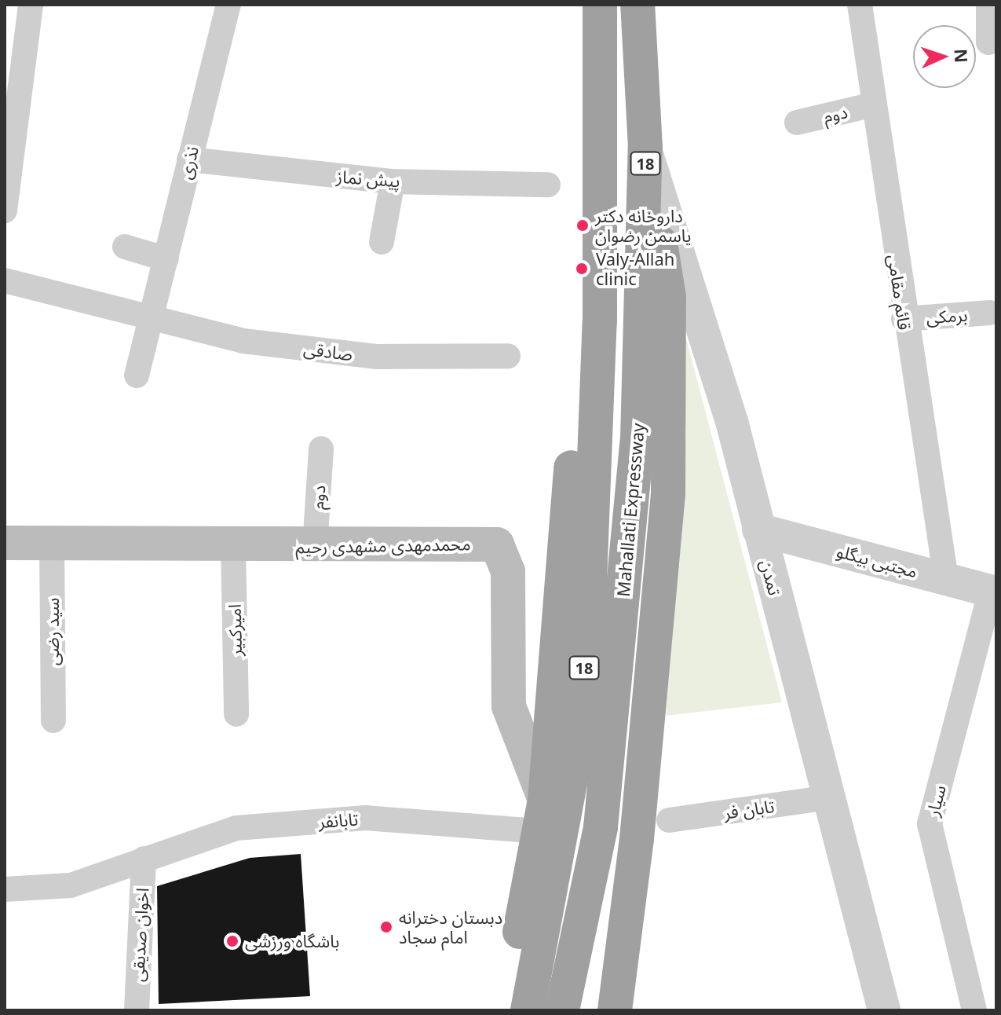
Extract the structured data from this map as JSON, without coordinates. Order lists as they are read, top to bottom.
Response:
{
  "streets": {
    "highway": ["18", "Mahallati Expressway"],
    "main road": ["محمدمهدی مشهدی رحیم"],
    "street": [
      "دوم",
      "نذری",
      "پیش نماز",
      "قائم مقامی",
      "برمکی",
      "صادقی",
      "مجتبی بیگلو",
      "تمدن",
      "امیرکبیر",
      "سید رضی",
      "سیار",
      "تابان فر",
      "تابانفر",
      "اخوان صدیقی"
    ]
  },
  "crossings": [
    ["دوم", "قائم مقامی"],
    ["دوم", "محمدمهدی مشهدی رحیم"],
    ["نذری", "پیش نماز"],
    ["نذری", "صادقی"],
    ["قائم مقامی", "برمکی"],
    ["قائم مقامی", "مجتبی بیگلو"],
    ["Mahallati Expressway", "تمدن"],
    ["محمدمهدی مشهدی رحیم", "امیرکبیر"],
    ["محمدمهدی مشهدی رحیم", "سید رضی"],
    ["محمدمهدی مشهدی رحیم", "تابانفر"],
    ["مجتبی بیگلو", "تمدن"],
    ["مجتبی بیگلو", "سیار"],
    ["تمدن", "تابان فر"],
    ["تابانفر", "اخوان صدیقی"]
  ],
  "places": [
    "داروخانه دکتر یاسمن رضوان",
    "Valy-Allah clinic",
    "دبستان دخترانه امام سجاد",
    "باشگاه ورزشی"
  ],
  "north": "right"
}
